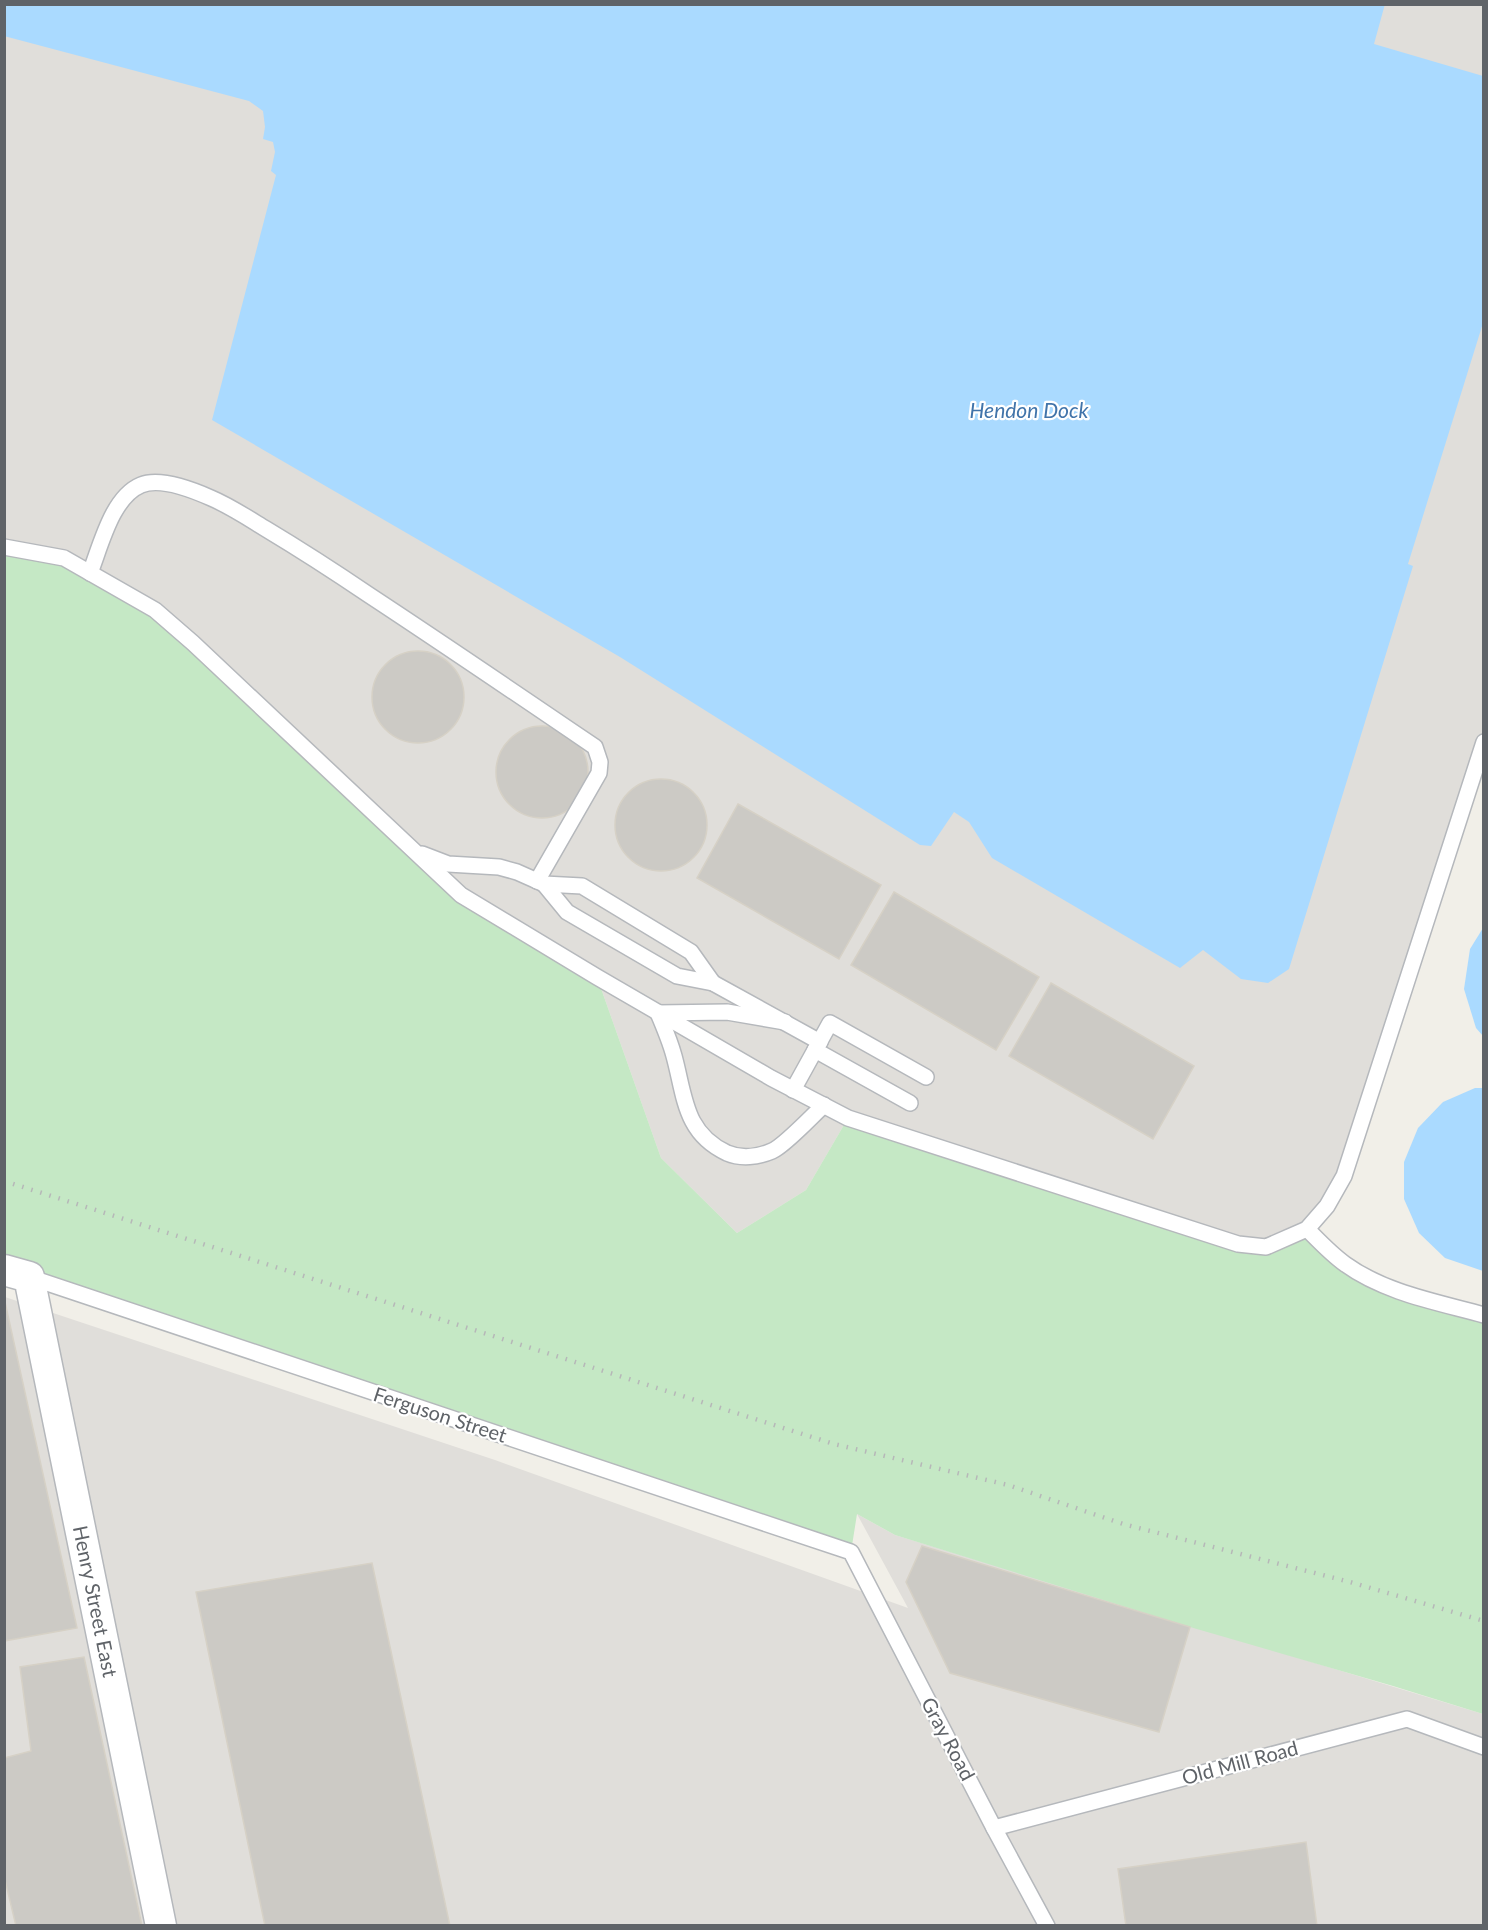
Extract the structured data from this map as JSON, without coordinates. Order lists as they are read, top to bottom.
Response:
{
  "streets": {
    "street": ["Henry Street East"],
    "lane": ["Ferguson Street", "Gray Road", "Old Mill Road"]
  },
  "crossings": [
    ["Ferguson Street", "Henry Street East"],
    ["Ferguson Street", "Gray Road"],
    ["Gray Road", "Old Mill Road"]
  ],
  "water": ["Hendon Dock"]
}
